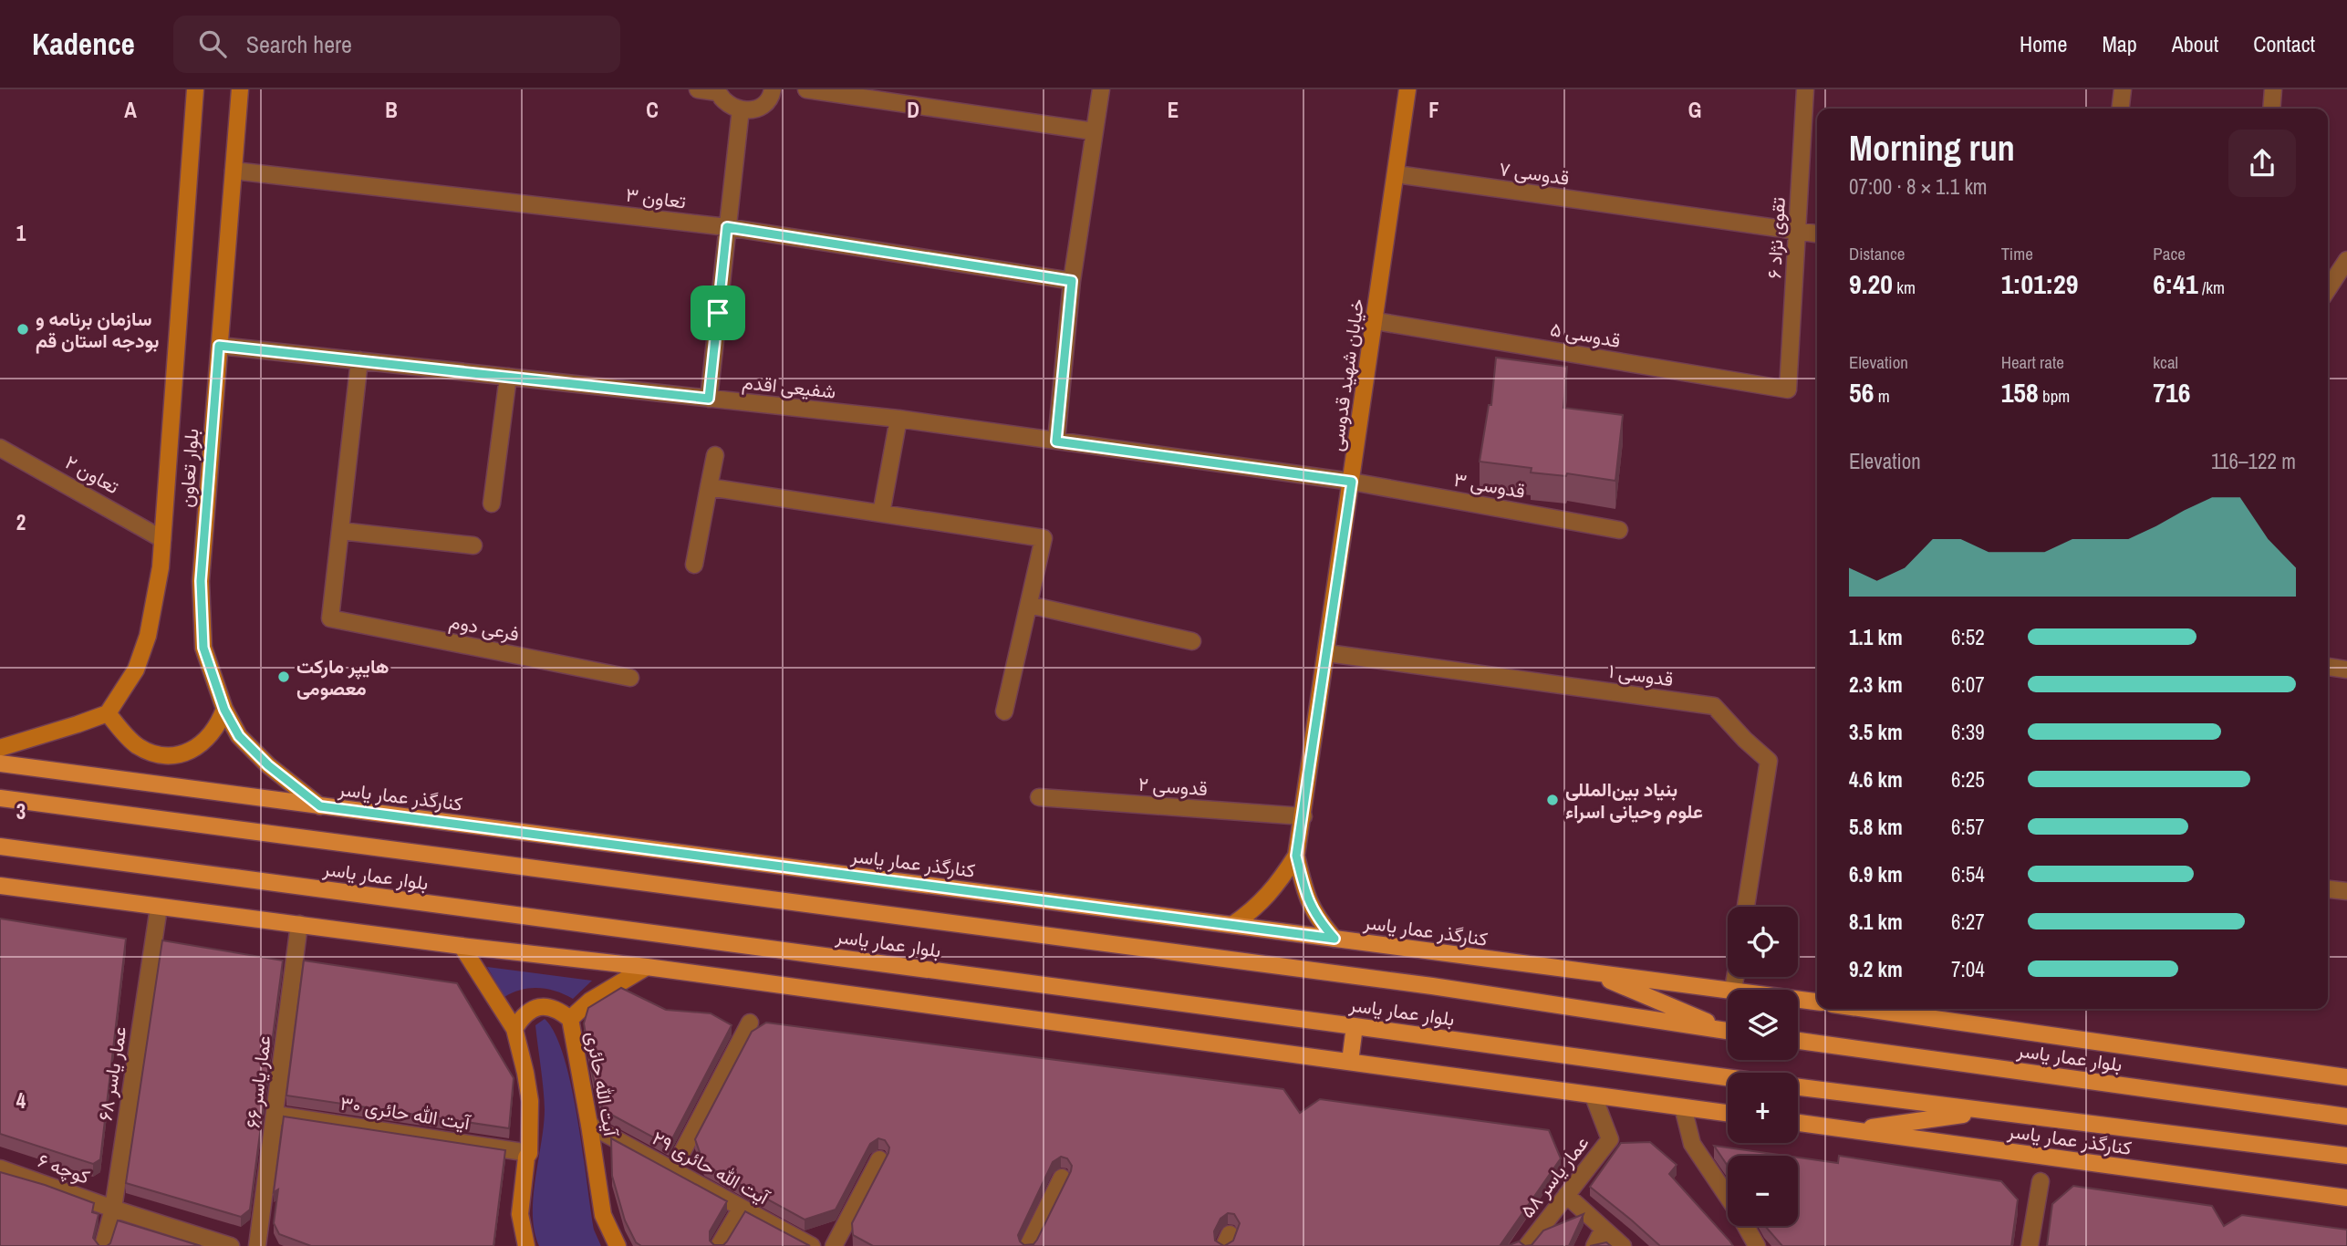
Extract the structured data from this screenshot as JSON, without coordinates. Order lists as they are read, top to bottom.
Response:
{
  "streets": {
    "main road": [
      "خیابان شهید قدوسی",
      "بلوار تعاون",
      "کنارگذر عمار یاسر",
      "بلوار عمار یاسر",
      "آیت الله حائری"
    ],
    "street": [
      "قدوسی ۷",
      "تعاون ۳",
      "تقوی نژاد ۶",
      "قدوسی ۵",
      "شفیعی اقدم",
      "تعاون ۲",
      "قدوسی ۳",
      "فرعی دوم",
      "قدوسی ۱",
      "قدوسی ۲",
      "عمار یاسر ۶۸",
      "عمار یاسر ۶۶",
      "آیت الله حائری ۳۰",
      "آیت الله حائری ۲۹",
      "کوچه ۶",
      "عمار یاسر ۵۸"
    ]
  },
  "crossings": [
    ["قدوسی ۷", "تقوی نژاد ۶"],
    ["قدوسی ۷", "خیابان شهید قدوسی"],
    ["تعاون ۳", "بلوار تعاون"],
    ["تقوی نژاد ۶", "قدوسی ۵"],
    ["قدوسی ۵", "خیابان شهید قدوسی"],
    ["خیابان شهید قدوسی", "شفیعی اقدم"],
    ["خیابان شهید قدوسی", "قدوسی ۳"],
    ["خیابان شهید قدوسی", "قدوسی ۱"],
    ["خیابان شهید قدوسی", "قدوسی ۲"],
    ["شفیعی اقدم", "بلوار تعاون"],
    ["شفیعی اقدم", "قدوسی ۳"],
    ["بلوار تعاون", "تعاون ۲"],
    ["بلوار تعاون", "کنارگذر عمار یاسر"],
    ["عمار یاسر ۶۸", "کوچه ۶"],
    ["عمار یاسر ۶۶", "آیت الله حائری ۳۰"],
    ["آیت الله حائری", "آیت الله حائری ۲۹"]
  ],
  "places": ["سازمان برنامه و بودجه استان قم", "هایپر مارکت معصومی", "بنیاد بین‌المللی علوم وحیانی اسراء"],
  "page": {
    "header": "Kadence",
    "search": "Search here",
    "nav": [
      "Home",
      "Map",
      "About",
      "Contact"
    ],
    "heading": ["Morning run", "07:00 · 8 × 1.1 km"],
    "stats": [
      ["Distance", "9.20 km"],
      ["Time", "1:01:29"],
      ["Pace", "6:41 /km"],
      ["Elevation", "56 m"],
      ["Heart rate", "158 bpm"],
      ["kcal", "716"]
    ],
    "chart": ["Elevation", "116–122 m"],
    "list": [
      {
        "name": "1.1 km",
        "note": "6:52"
      },
      {
        "name": "2.3 km",
        "note": "6:07"
      },
      {
        "name": "3.5 km",
        "note": "6:39"
      },
      {
        "name": "4.6 km",
        "note": "6:25"
      },
      {
        "name": "5.8 km",
        "note": "6:57"
      },
      {
        "name": "6.9 km",
        "note": "6:54"
      },
      {
        "name": "8.1 km",
        "note": "6:27"
      },
      {
        "name": "9.2 km",
        "note": "7:04"
      }
    ],
    "map_buttons": ["+", "−"]
  },
  "grid": {
    "columns": [
      "A",
      "B",
      "C",
      "D",
      "E",
      "F",
      "G"
    ],
    "rows": [
      "1",
      "2",
      "3",
      "4"
    ]
  }
}
